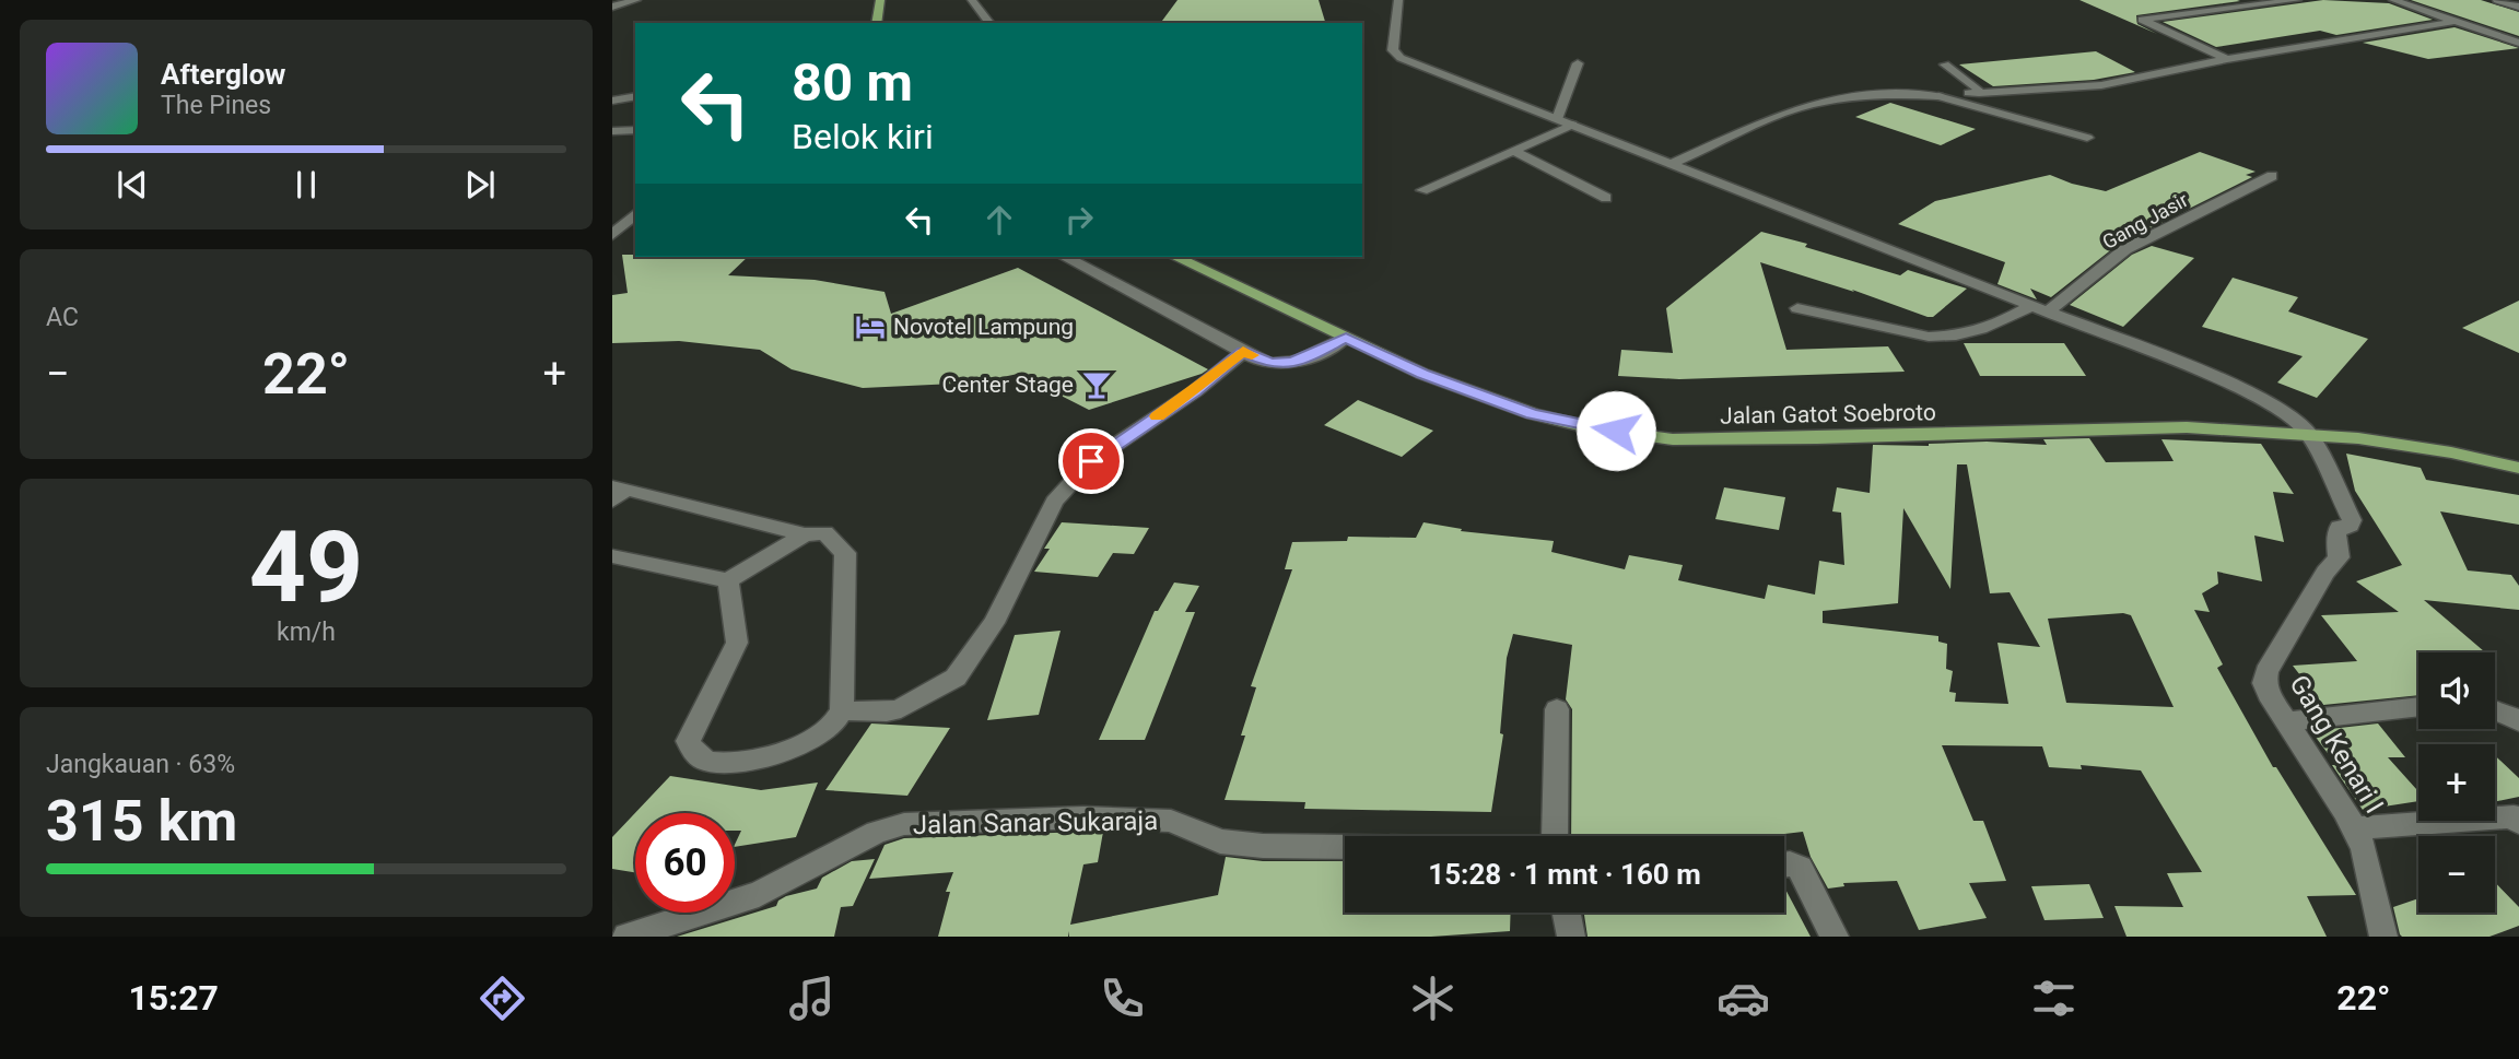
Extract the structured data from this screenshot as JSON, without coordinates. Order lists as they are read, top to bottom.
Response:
{
  "streets": {
    "main road": ["Jalan Gatot Soebroto"],
    "street": ["Gang Jasir", "Gang Kenari I", "Jalan Sanar Sukaraja"]
  },
  "crossings": [
    ["Jalan Gatot Soebroto", "Gang Kenari I"]
  ],
  "places": {
    "hotel": ["Novotel Lampung"],
    "bar": ["Center Stage"]
  },
  "page": {
    "turn": ["80 m", "Belok kiri"],
    "song": ["Afterglow", "The Pines"],
    "tile": [
      "AC",
      ["49", "km/h"],
      ["Jangkauan · 63%", "315 km"]
    ],
    "heat": ["−", "22°", "+"],
    "map_buttons": ["+", "−"],
    "limit": "60",
    "trip": "15:28 · 1 mnt · 160 m",
    "tabs": ["15:27", "22°"]
  }
}
